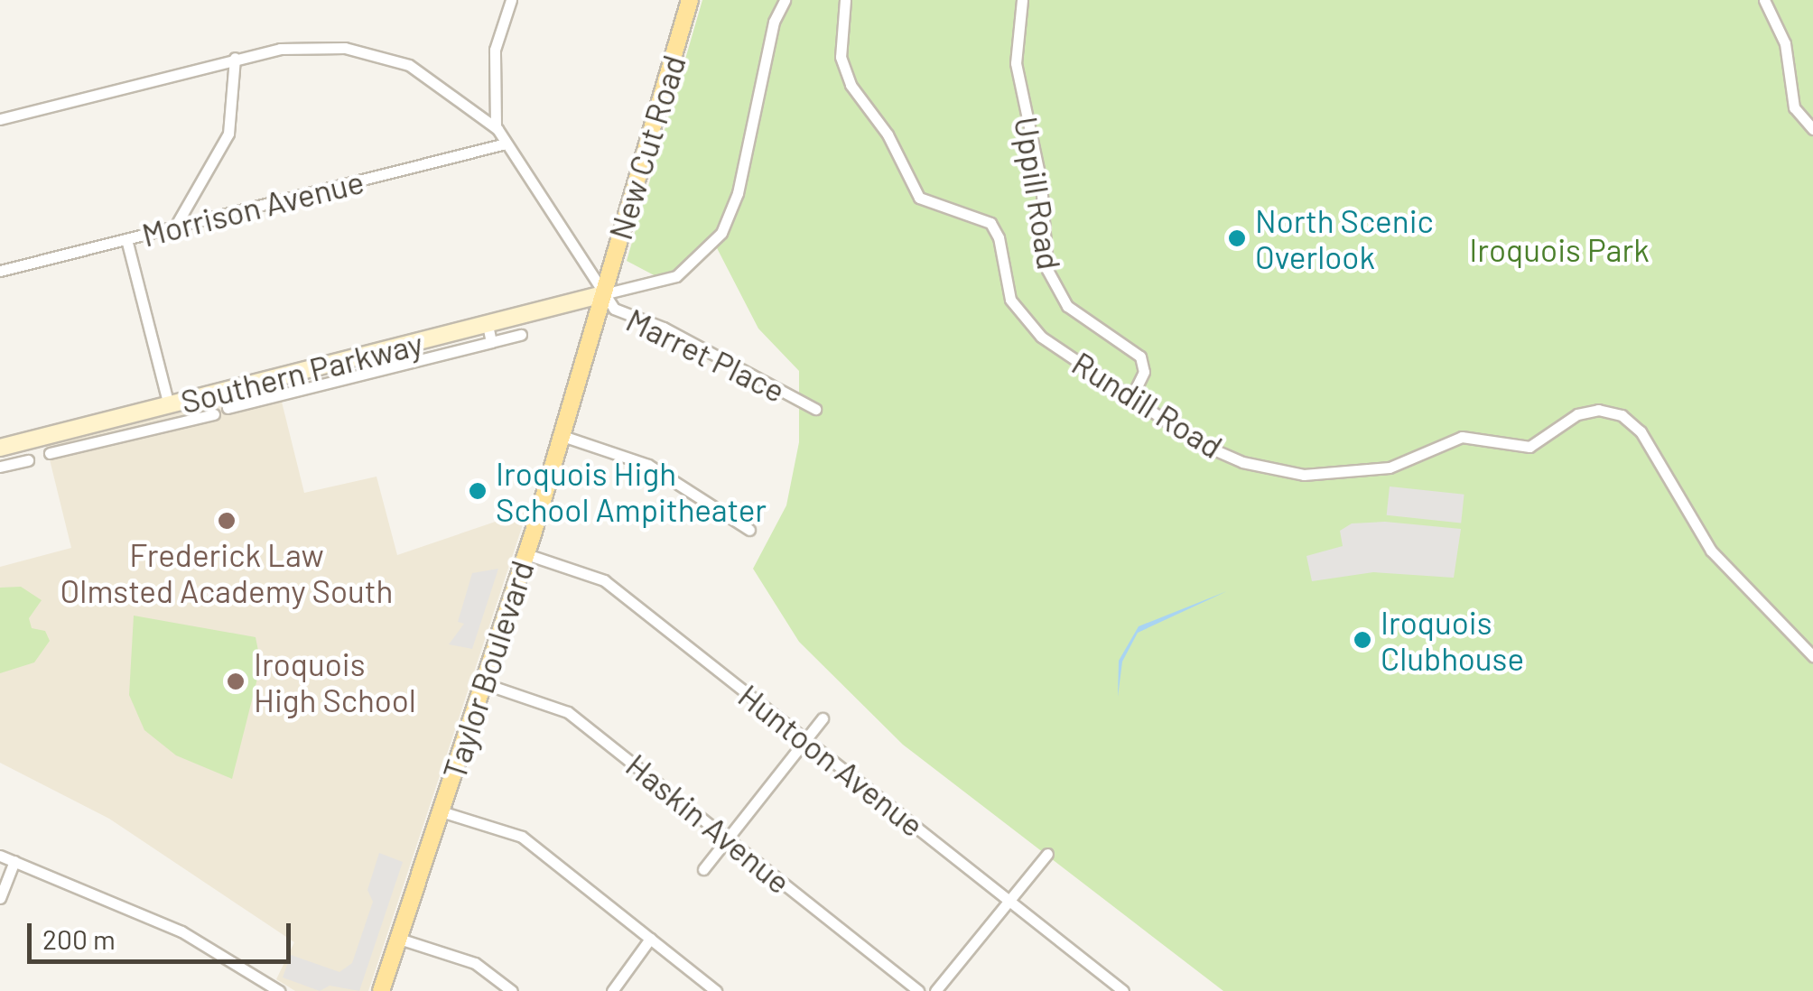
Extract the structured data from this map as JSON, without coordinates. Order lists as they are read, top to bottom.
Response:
{
  "streets": {
    "main road": ["New Cut Road", "Southern Parkway", "Taylor Boulevard"],
    "street": [
      "Uppill Road",
      "Morrison Avenue",
      "Marret Place",
      "Rundill Road",
      "Huntoon Avenue",
      "Haskin Avenue"
    ]
  },
  "crossings": [
    ["New Cut Road", "Marret Place"],
    ["New Cut Road", "Southern Parkway"],
    ["New Cut Road", "Taylor Boulevard"],
    ["Uppill Road", "Rundill Road"],
    ["Marret Place", "Southern Parkway"],
    ["Marret Place", "Taylor Boulevard"],
    ["Southern Parkway", "Taylor Boulevard"],
    ["Taylor Boulevard", "Huntoon Avenue"],
    ["Taylor Boulevard", "Haskin Avenue"]
  ],
  "parks": ["Iroquois Park"],
  "places": [
    "North Scenic Overlook",
    "Iroquois High School Ampitheater",
    "Frederick Law Olmsted Academy South",
    "Iroquois Clubhouse",
    "Iroquois High School"
  ],
  "scale_bar": "200 m"
}
